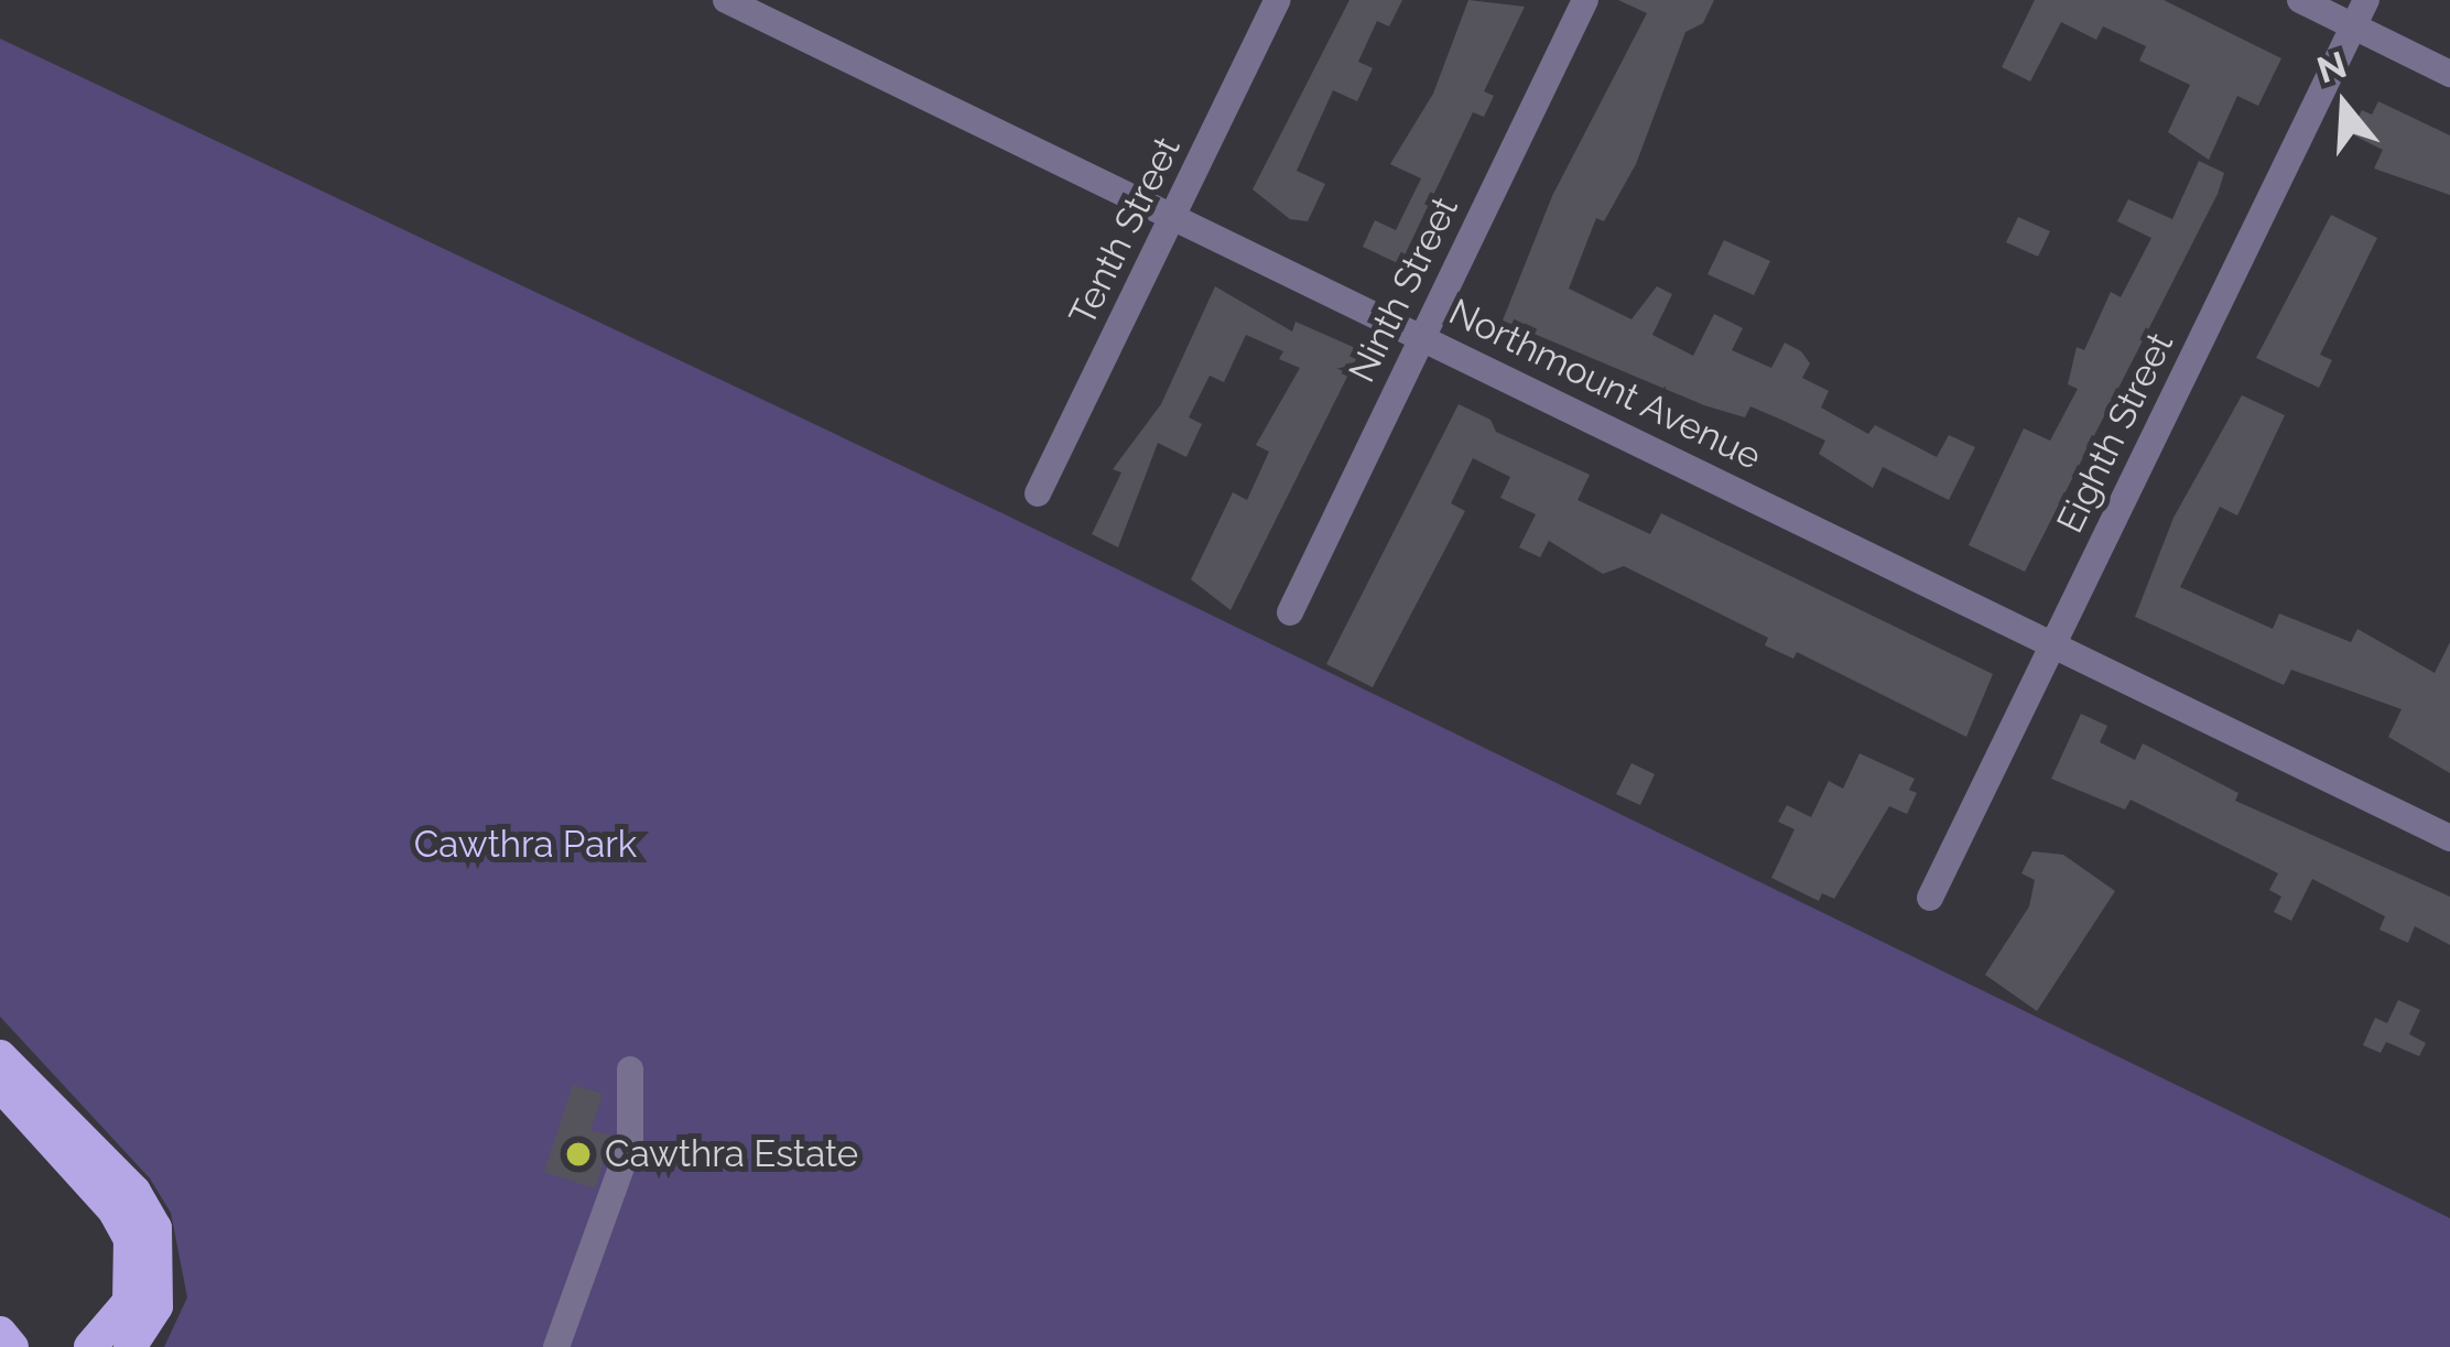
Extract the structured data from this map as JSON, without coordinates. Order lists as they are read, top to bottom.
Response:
{
  "streets": {
    "street": [
      "Tenth Street",
      "Ninth Street",
      "Northmount Avenue",
      "Eighth Street"
    ]
  },
  "crossings": [
    ["Tenth Street", "Northmount Avenue"],
    ["Ninth Street", "Northmount Avenue"],
    ["Northmount Avenue", "Eighth Street"]
  ],
  "parks": ["Cawthra Park"],
  "places": ["Cawthra Estate"],
  "north": "top"
}
